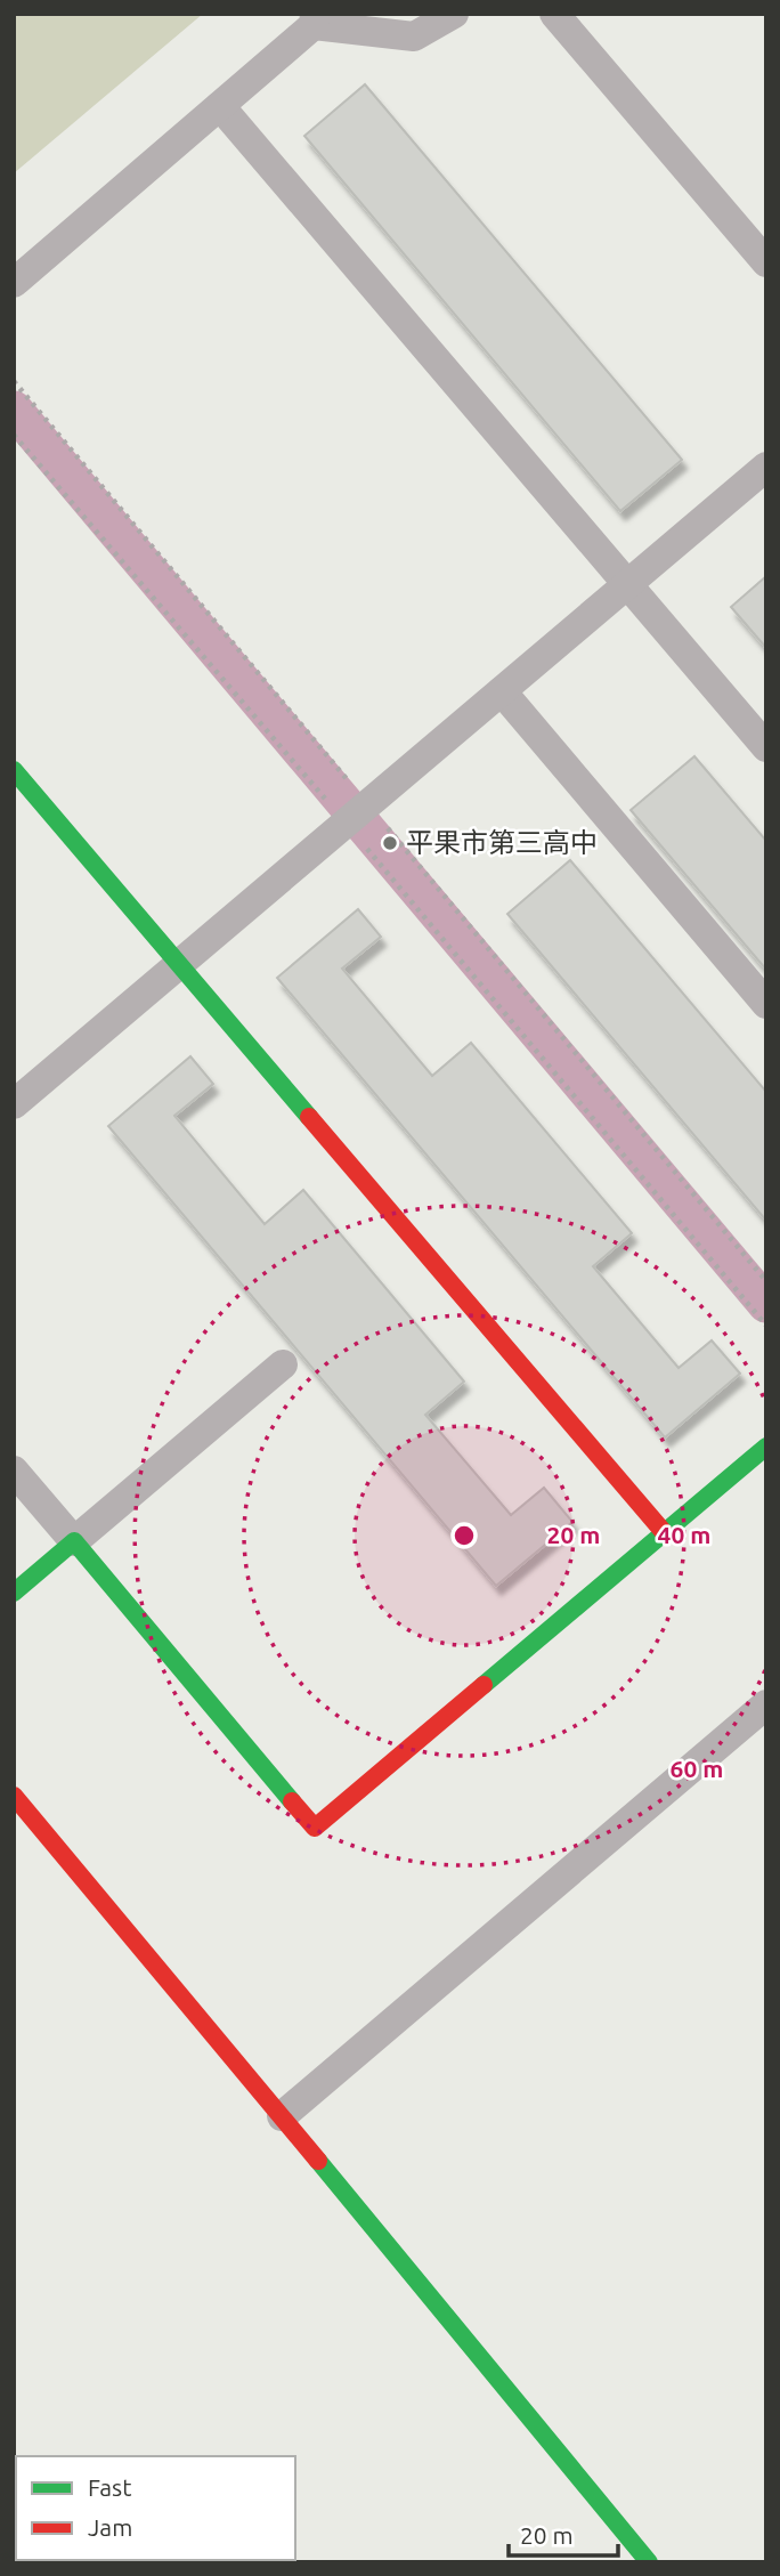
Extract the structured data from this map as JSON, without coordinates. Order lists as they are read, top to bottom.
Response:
{
  "places": ["平果市第三高中"],
  "legend": ["Fast", "Jam"],
  "scale_bar": "20 m",
  "rings": ["20 m", "40 m", "60 m"]
}
